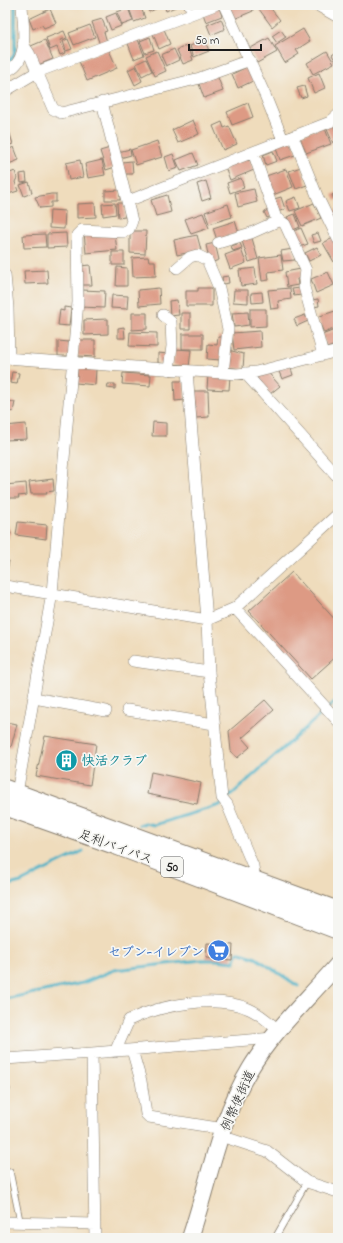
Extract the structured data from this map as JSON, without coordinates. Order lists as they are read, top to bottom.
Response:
{
  "streets": {
    "highway": ["足利バイパス", "50"],
    "main road": ["例幣使街道"]
  },
  "places": {
    "building": ["快活クラブ"],
    "supermarket": ["セブン-イレブン"]
  },
  "scale_bar": "50 m"
}
